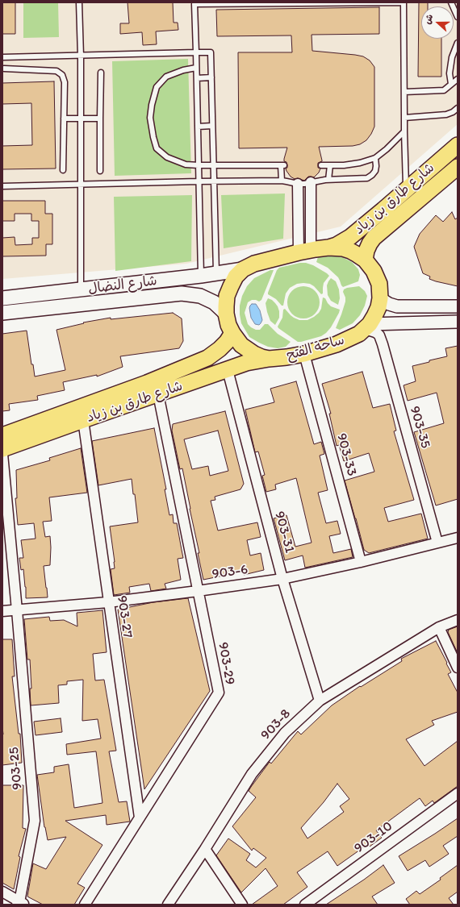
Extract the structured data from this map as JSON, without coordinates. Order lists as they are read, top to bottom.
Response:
{
  "streets": {
    "main road": ["شارع طارق بن زياد", "شارع النضال", "ساحة الفتح"],
    "street": [
      "903-35",
      "903-33",
      "903-31",
      "903-6",
      "903-27",
      "903-29",
      "903-8",
      "903-25",
      "903-10"
    ]
  },
  "crossings": [
    ["شارع طارق بن زياد", "ساحة الفتح"],
    ["شارع طارق بن زياد", "903-31"],
    ["شارع طارق بن زياد", "903-27"],
    ["شارع طارق بن زياد", "903-29"],
    ["شارع النضال", "ساحة الفتح"],
    ["ساحة الفتح", "903-35"],
    ["ساحة الفتح", "903-33"],
    ["903-35", "903-6"],
    ["903-33", "903-6"],
    ["903-31", "903-6"],
    ["903-31", "903-8"],
    ["903-6", "903-27"],
    ["903-6", "903-29"],
    ["903-6", "903-25"],
    ["903-27", "903-29"]
  ],
  "north": "left"
}
